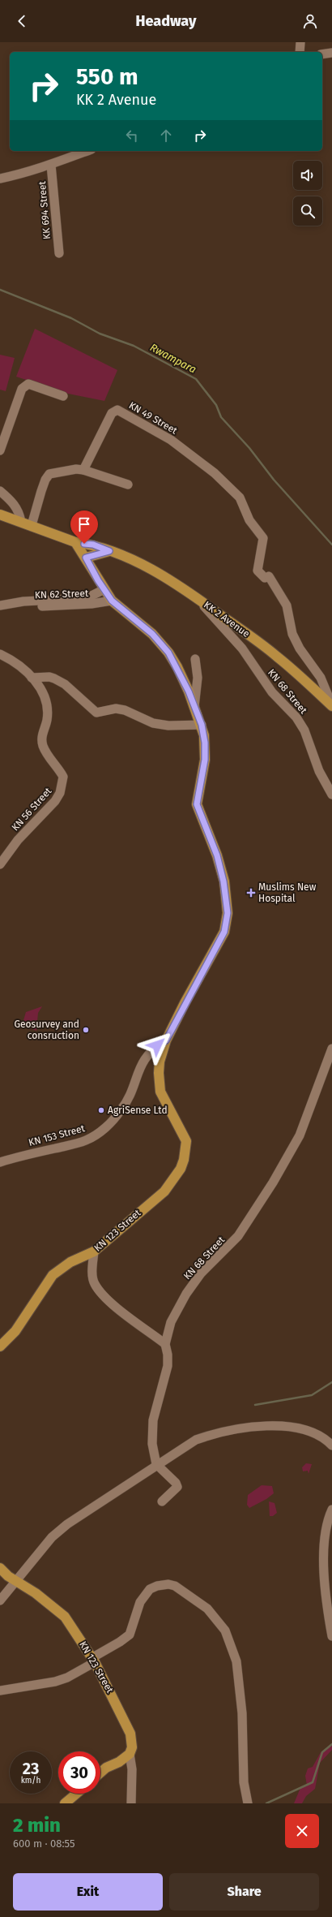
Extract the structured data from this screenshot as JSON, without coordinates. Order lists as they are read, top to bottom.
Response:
{
  "streets": {
    "main road": ["KK 2 Avenue", "KN 123 Street"],
    "street": [
      "KK 694 Street",
      "KN 49 Street",
      "KN 62 Street",
      "KN 68 Street",
      "KN 56 Street",
      "KN 153 Street"
    ]
  },
  "crossings": [
    ["KN 49 Street", "KK 2 Avenue"],
    ["KN 62 Street", "KN 123 Street"],
    ["KK 2 Avenue", "KN 68 Street"],
    ["KN 153 Street", "KN 123 Street"]
  ],
  "water": ["Rwampara"],
  "places": {
    "health": ["Muslims New Hospital"],
    "other": ["Geosurvey and consruction", "AgriSense Ltd"]
  },
  "page": {
    "header": "Headway",
    "turn": ["550 m", "KK 2 Avenue"],
    "speed": "23 km/h",
    "limit": "30",
    "heading": ["2 min", "600 m · 08:55"],
    "buttons": ["Exit", "Share"]
  }
}
